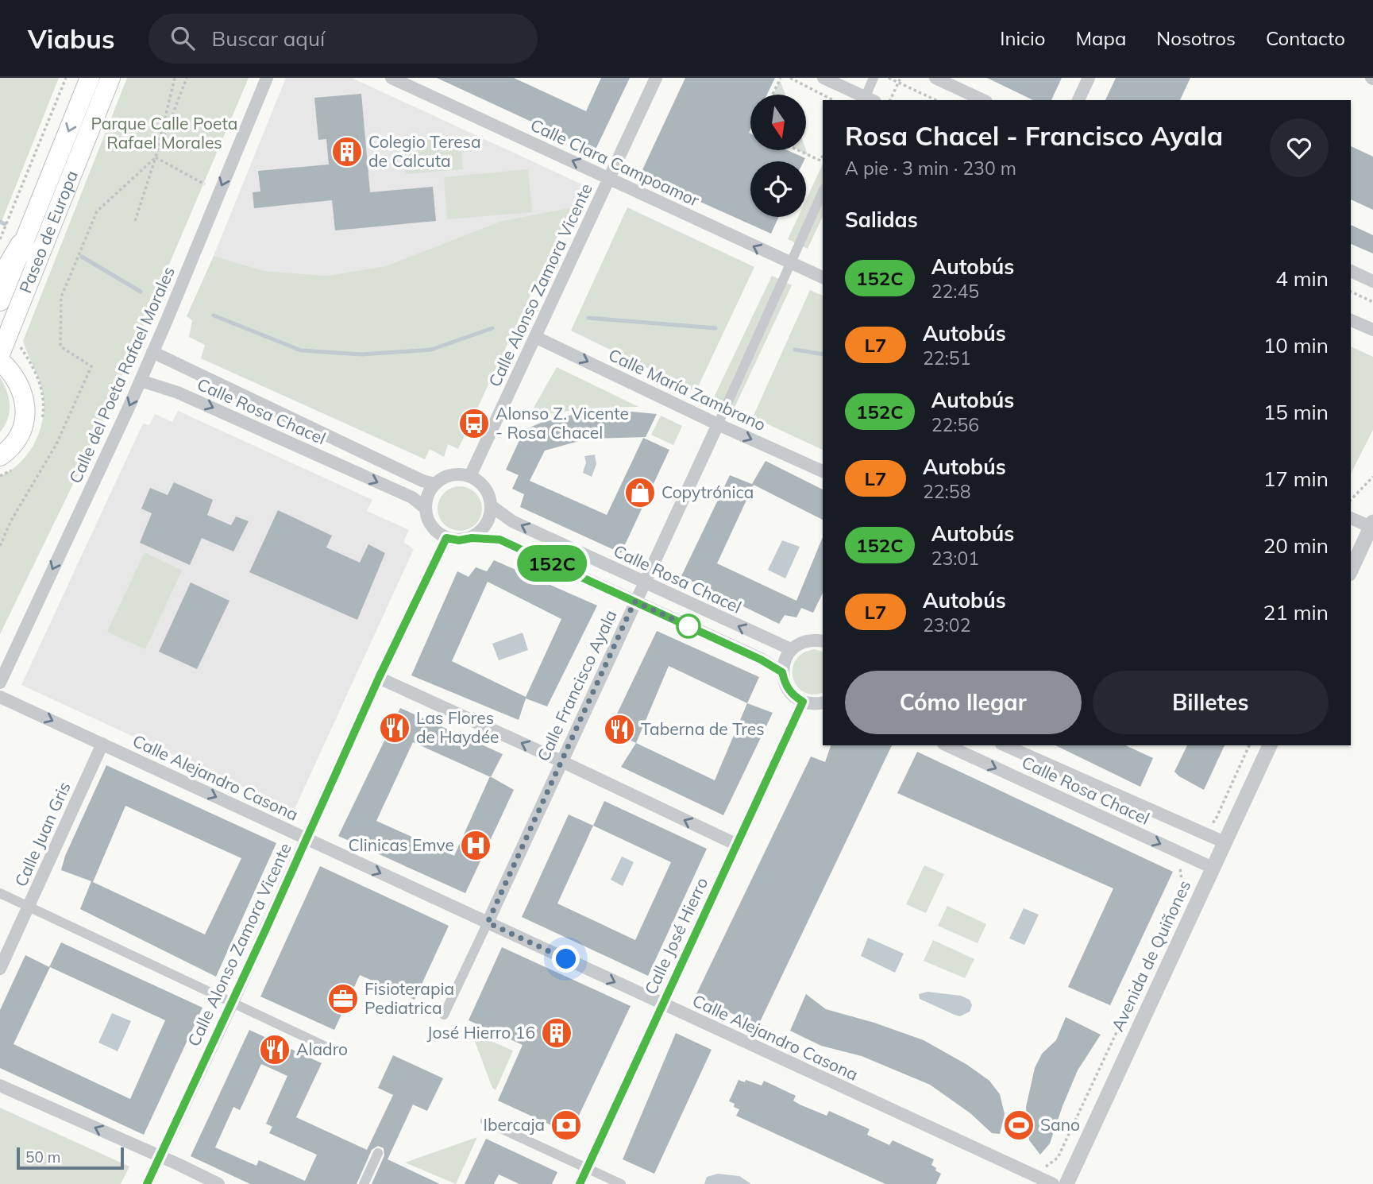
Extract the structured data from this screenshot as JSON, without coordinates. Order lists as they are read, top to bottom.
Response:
{
  "streets": {
    "main road": ["Paseo de Europa"],
    "street": [
      "Calle Clara Campoamor",
      "Calle Alonso Zamora Vicente",
      "Calle del Poeta Rafael Morales",
      "Calle María Zambrano",
      "Calle Rosa Chacel",
      "Calle Francisco Ayala",
      "Calle Alejandro Casona",
      "Calle Juan Gris",
      "Calle José Hierro",
      "Avenida de Quiñones"
    ]
  },
  "crossings": [
    ["Calle Clara Campoamor", "Calle Alonso Zamora Vicente"],
    ["Calle Clara Campoamor", "Calle Francisco Ayala"],
    ["Calle Alonso Zamora Vicente", "Calle María Zambrano"],
    ["Calle Alonso Zamora Vicente", "Calle Rosa Chacel"],
    ["Calle Alonso Zamora Vicente", "Calle Alejandro Casona"],
    ["Calle del Poeta Rafael Morales", "Calle Rosa Chacel"],
    ["Calle María Zambrano", "Calle Francisco Ayala"],
    ["Calle Rosa Chacel", "Calle Francisco Ayala"],
    ["Calle Rosa Chacel", "Avenida de Quiñones"],
    ["Calle Francisco Ayala", "Calle Alejandro Casona"],
    ["Calle Alejandro Casona", "Calle Juan Gris"],
    ["Calle Alejandro Casona", "Calle José Hierro"]
  ],
  "one_way": [
    "Calle Clara Campoamor",
    "Calle del Poeta Rafael Morales",
    "Calle María Zambrano",
    "Calle Alejandro Casona"
  ],
  "parks": ["Parque Calle Poeta Rafael Morales"],
  "places": {
    "building": ["Colegio Teresa de Calcuta", "José Hierro 16"],
    "bus stop": ["Alonso Z. Vicente - Rosa Chacel"],
    "shop": ["Copytrónica"],
    "restaurant": ["Las Flores de Haydée", "Taberna de Tres", "Aladro"],
    "hospital": ["Clinicas Emve"],
    "office": ["Fisioterapia Pediatrica"],
    "bank": ["Ibercaja"],
    "sports": ["Sano"]
  },
  "lines": ["bus line 152C"],
  "scale_bar": "50 m",
  "north": "bottom",
  "page": {
    "header": "Viabus",
    "search": "Buscar aquí",
    "nav": [
      "Inicio",
      "Mapa",
      "Nosotros",
      "Contacto"
    ],
    "on_map": "152C",
    "heading": [
      ["Rosa Chacel - Francisco Ayala", "A pie · 3 min · 230 m"],
      "Salidas"
    ],
    "list": [
      {
        "mark": "152C",
        "name": "Autobús",
        "note": "22:45",
        "value": "4 min"
      },
      {
        "mark": "L7",
        "name": "Autobús",
        "note": "22:51",
        "value": "10 min"
      },
      {
        "mark": "152C",
        "name": "Autobús",
        "note": "22:56",
        "value": "15 min"
      },
      {
        "mark": "L7",
        "name": "Autobús",
        "note": "22:58",
        "value": "17 min"
      },
      {
        "mark": "152C",
        "name": "Autobús",
        "note": "23:01",
        "value": "20 min"
      },
      {
        "mark": "L7",
        "name": "Autobús",
        "note": "23:02",
        "value": "21 min"
      }
    ],
    "buttons": ["Cómo llegar", "Billetes"],
    "scale": "50 m"
  }
}
